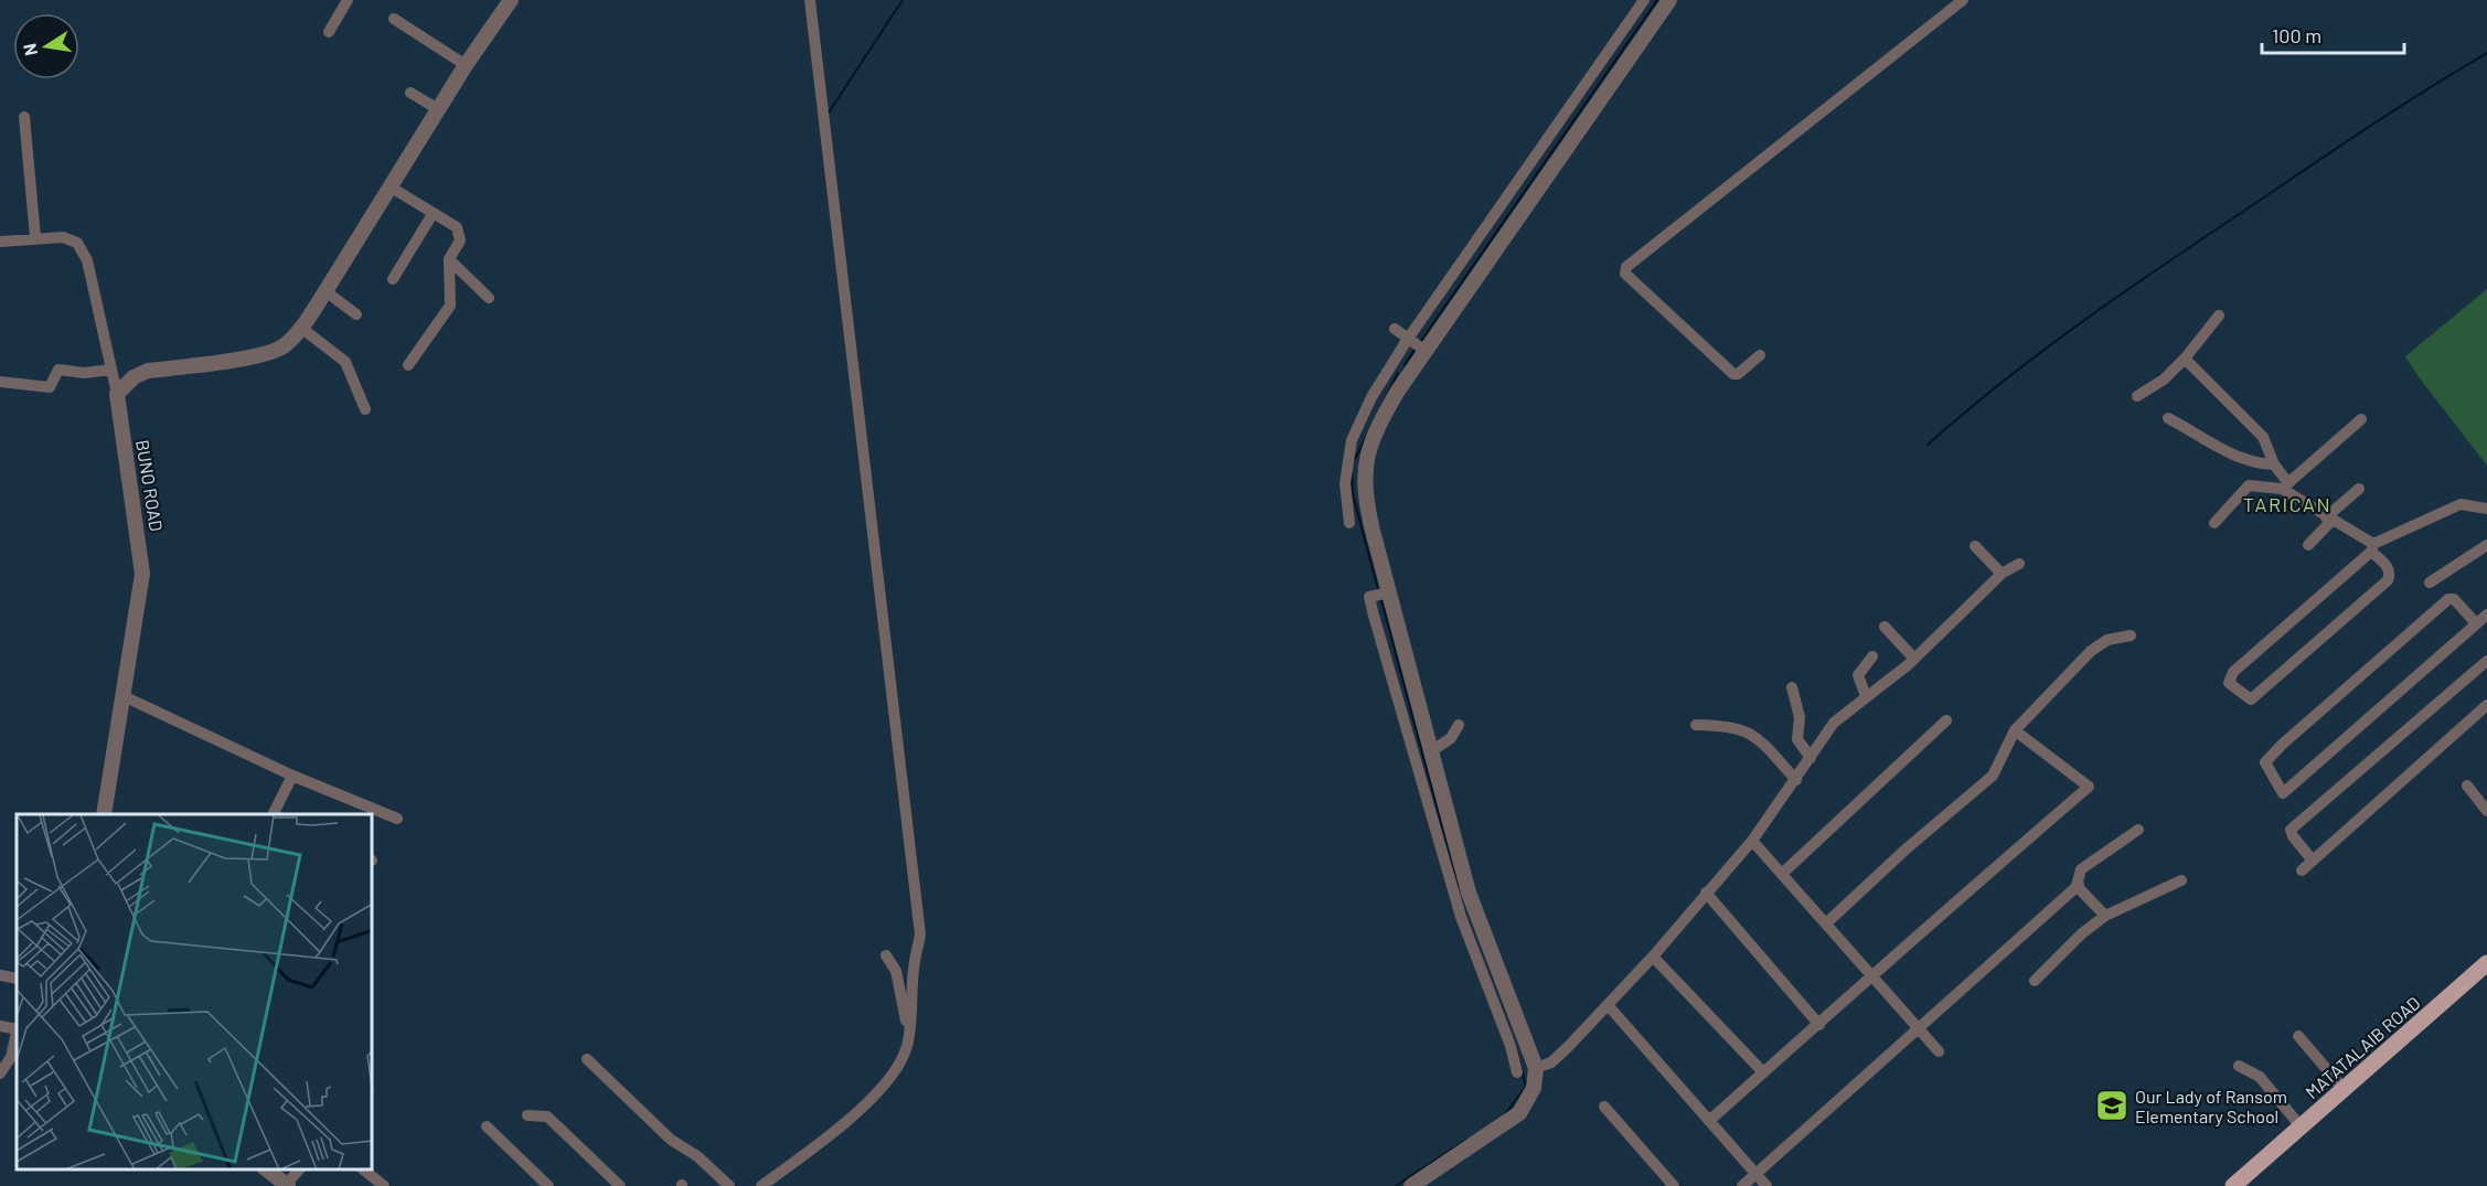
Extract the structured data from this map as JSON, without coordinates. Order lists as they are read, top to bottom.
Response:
{
  "streets": {
    "main road": ["MATATALAIB ROAD"],
    "street": ["BUNO ROAD"]
  },
  "districts": ["TARICAN"],
  "places": {
    "school or university": ["Our Lady of Ransom Elementary School"]
  },
  "scale_bar": "100 m",
  "north": "left"
}
